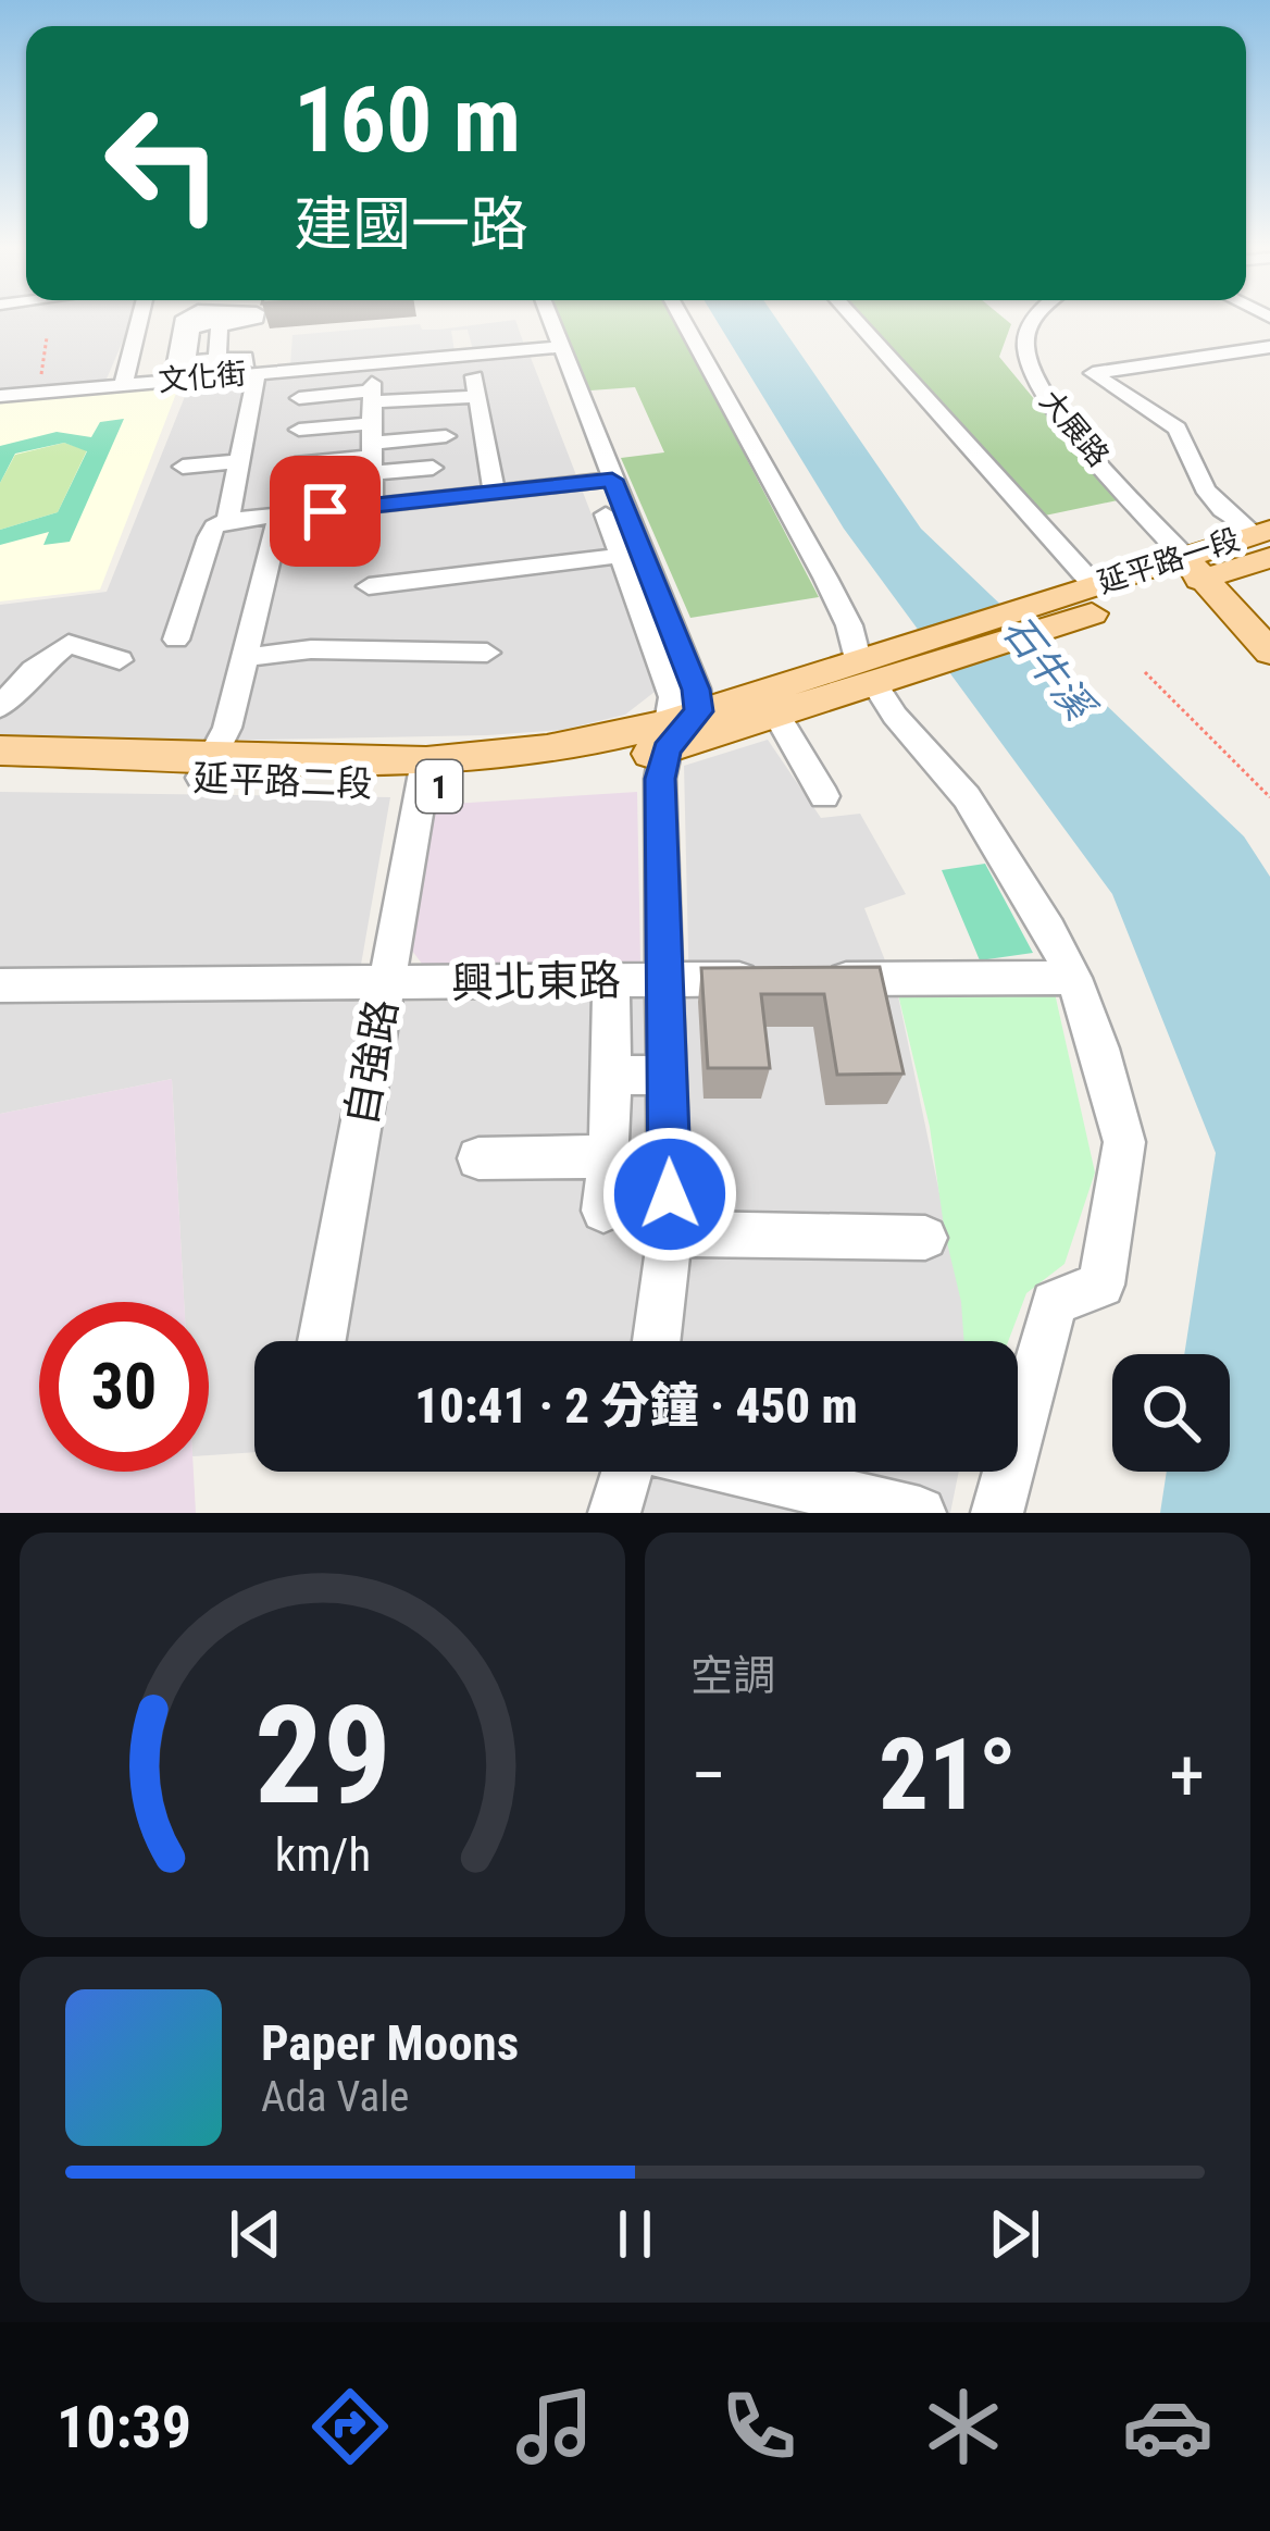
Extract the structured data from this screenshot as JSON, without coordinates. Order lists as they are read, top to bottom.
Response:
{
  "streets": {
    "main road": ["延平路一段", "延平路二段", "1"],
    "street": [
      "文化街",
      "大展路",
      "興北東路",
      "自強路"
    ]
  },
  "crossings": [
    ["大展路", "延平路一段"],
    ["延平路一段", "1"],
    ["延平路二段", "1"],
    ["延平路二段", "自強路"],
    ["興北東路", "自強路"]
  ],
  "water": ["石牛溪"],
  "page": {
    "turn": ["160 m", "建國一路"],
    "limit": "30",
    "trip": "10:41 · 2 分鐘 · 450 m",
    "tile": "空調",
    "heat": ["−", "21°", "+"],
    "song": ["Paper Moons", "Ada Vale"],
    "tabs": "10:39",
    "gauge": ["29", "km/h"]
  }
}
